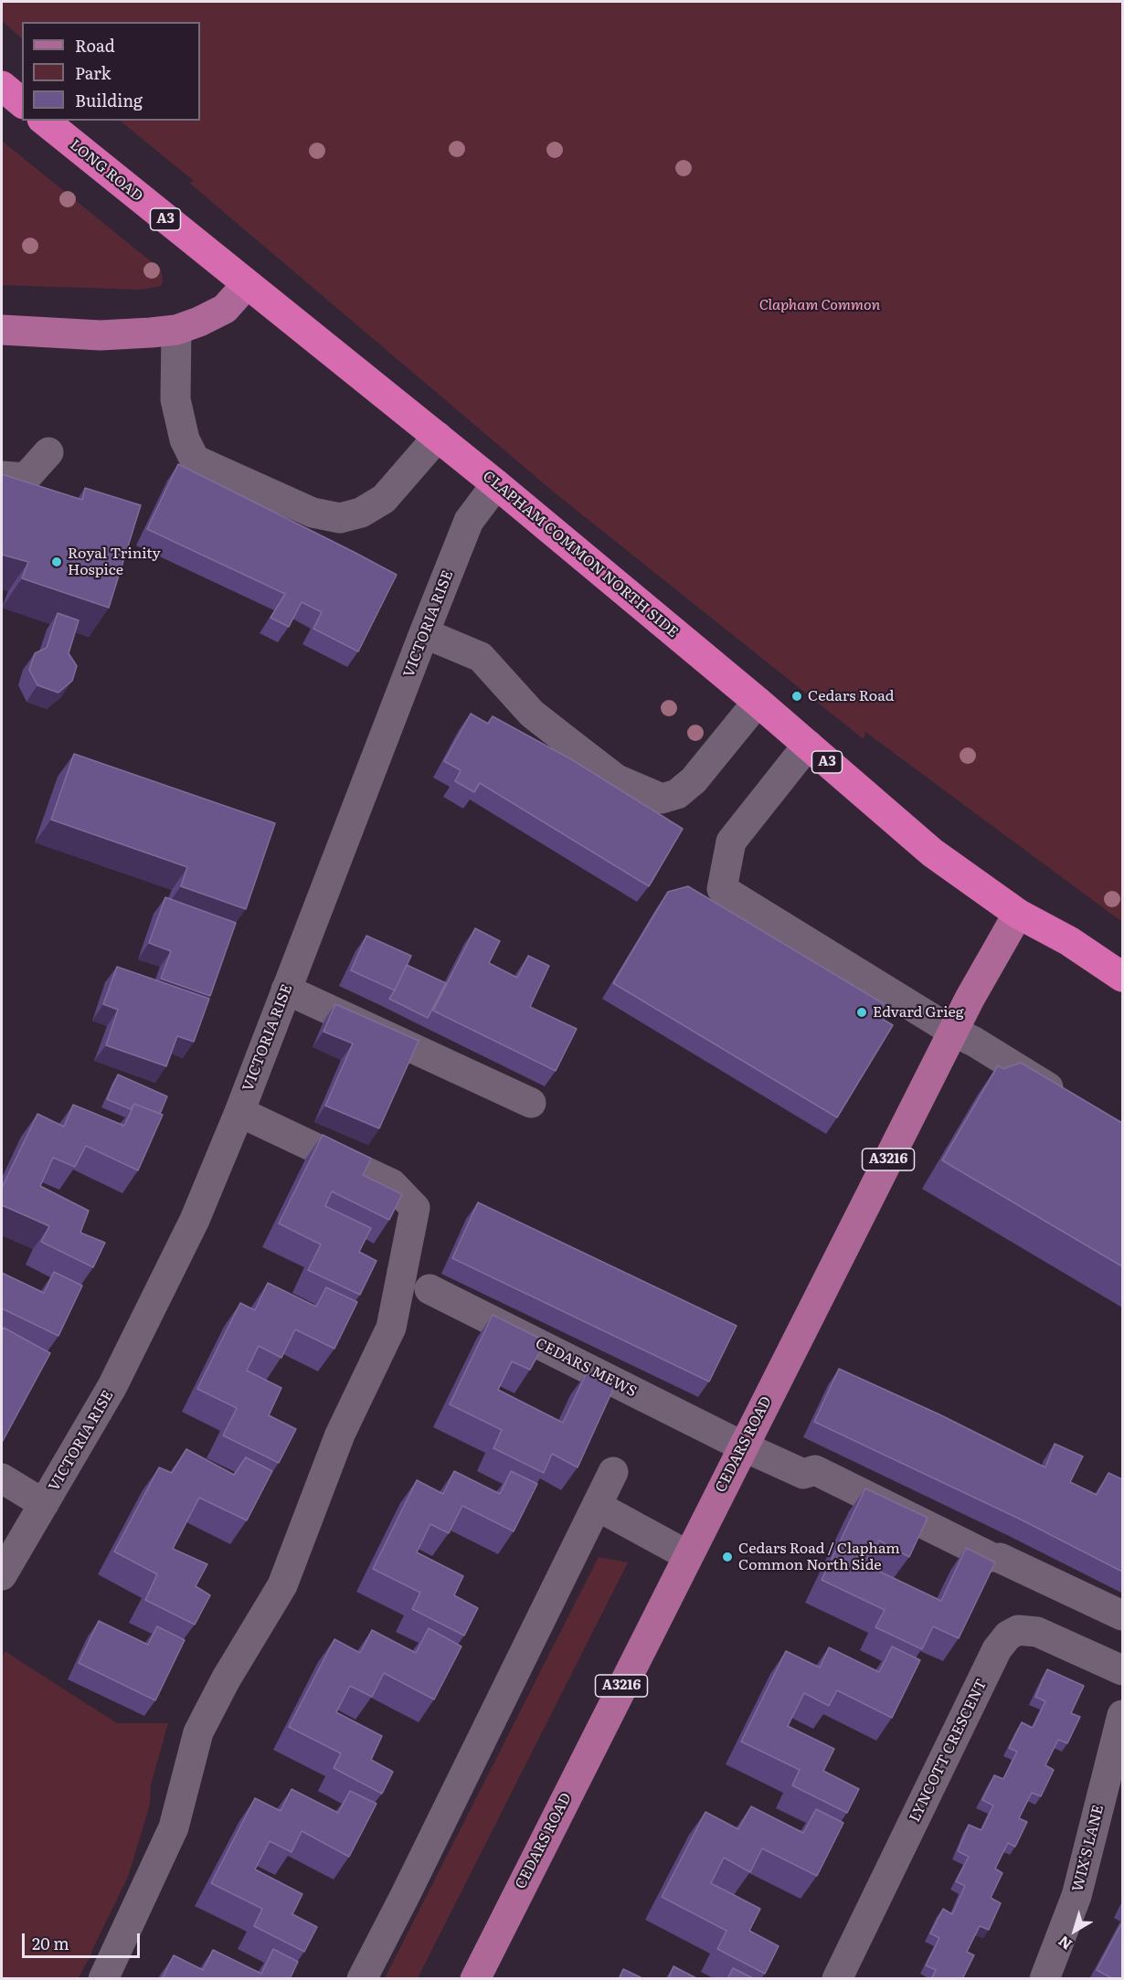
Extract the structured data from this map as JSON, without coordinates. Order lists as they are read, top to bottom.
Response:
{
  "streets": {
    "highway": ["LONG ROAD", "A3", "CLAPHAM COMMON NORTH SIDE"],
    "main road": ["A3216", "CEDARS ROAD"],
    "street": [
      "VICTORIA RISE",
      "CEDARS MEWS",
      "LYNCOTT CRESCENT",
      "WIX'S LANE"
    ]
  },
  "crossings": [
    ["LONG ROAD", "CLAPHAM COMMON NORTH SIDE"],
    ["CLAPHAM COMMON NORTH SIDE", "VICTORIA RISE"],
    ["CLAPHAM COMMON NORTH SIDE", "CEDARS ROAD"],
    ["CEDARS MEWS", "CEDARS ROAD"]
  ],
  "parks": ["Clapham Common"],
  "places": [
    "Royal Trinity Hospice",
    "Cedars Road",
    "Edvard Grieg",
    "Cedars Road / Clapham Common North Side"
  ],
  "legend": ["Road", "Park", "Building"],
  "scale_bar": "20 m",
  "north": "bottom left"
}
